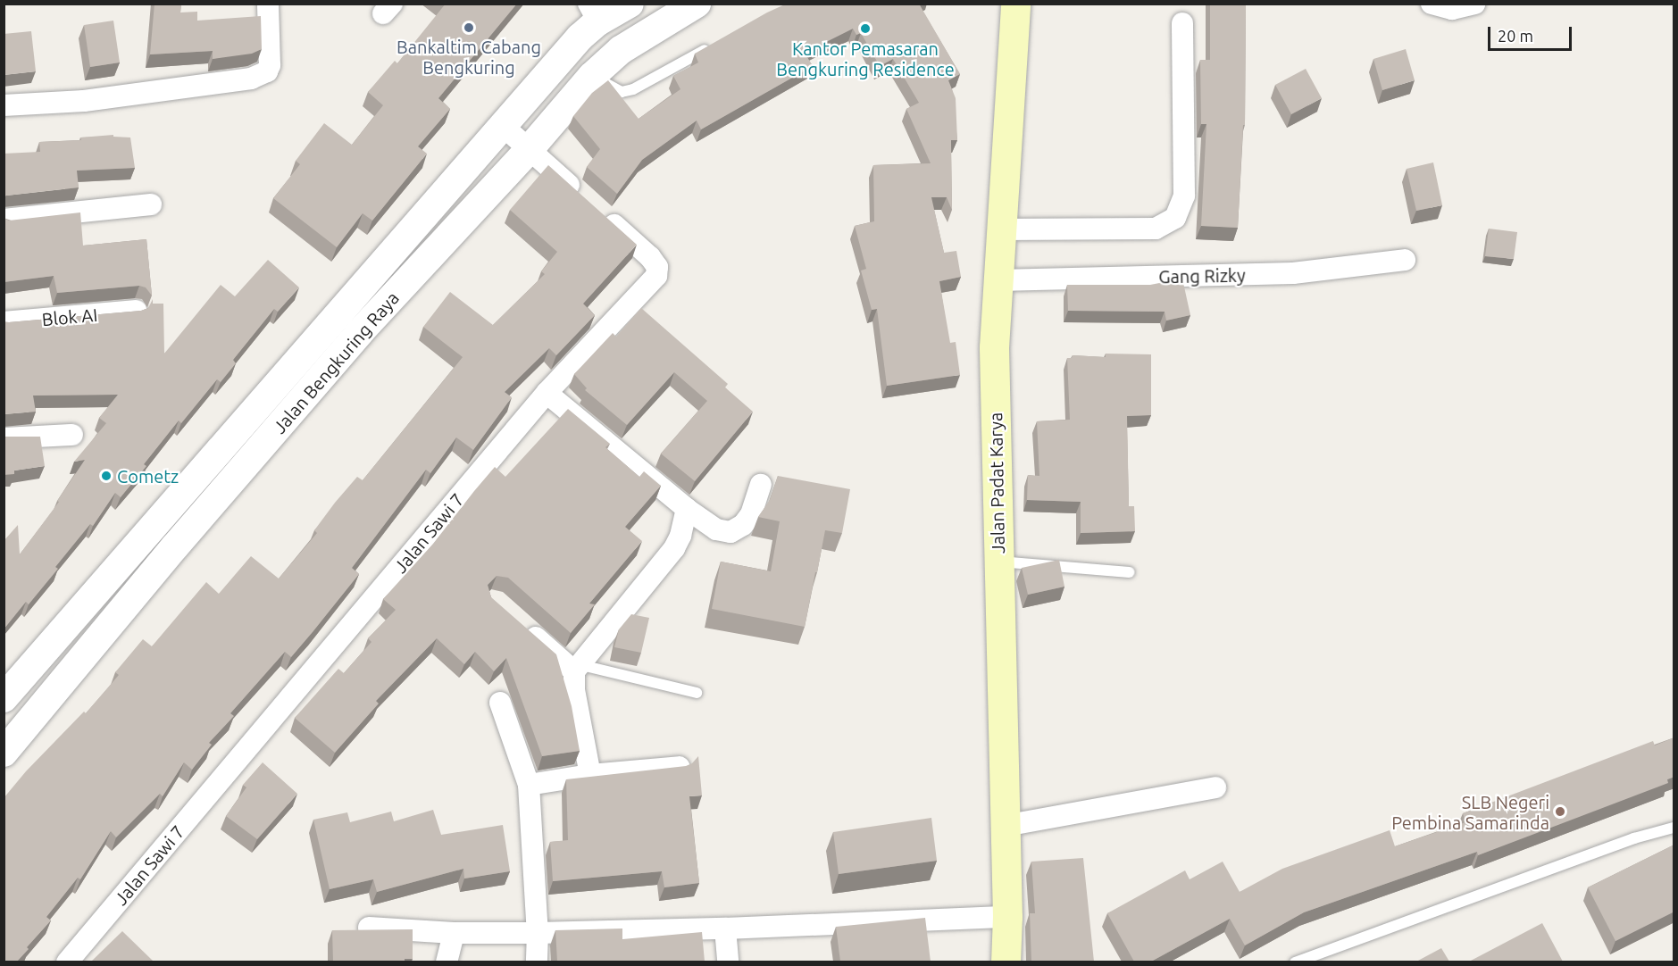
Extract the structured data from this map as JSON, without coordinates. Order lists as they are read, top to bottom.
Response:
{
  "streets": {
    "main road": ["Jalan Padat Karya"],
    "street": [
      "Gang Rizky",
      "Blok AI",
      "Jalan Bengkuring Raya",
      "Jalan Sawi 7"
    ]
  },
  "crossings": [
    ["Gang Rizky", "Jalan Padat Karya"],
    ["Jalan Bengkuring Raya", "Jalan Sawi 7"]
  ],
  "places": [
    "Bankaltim Cabang Bengkuring",
    "Kantor Pemasaran Bengkuring Residence",
    "Cometz",
    "SLB Negeri Pembina Samarinda"
  ],
  "scale_bar": "20 m"
}
